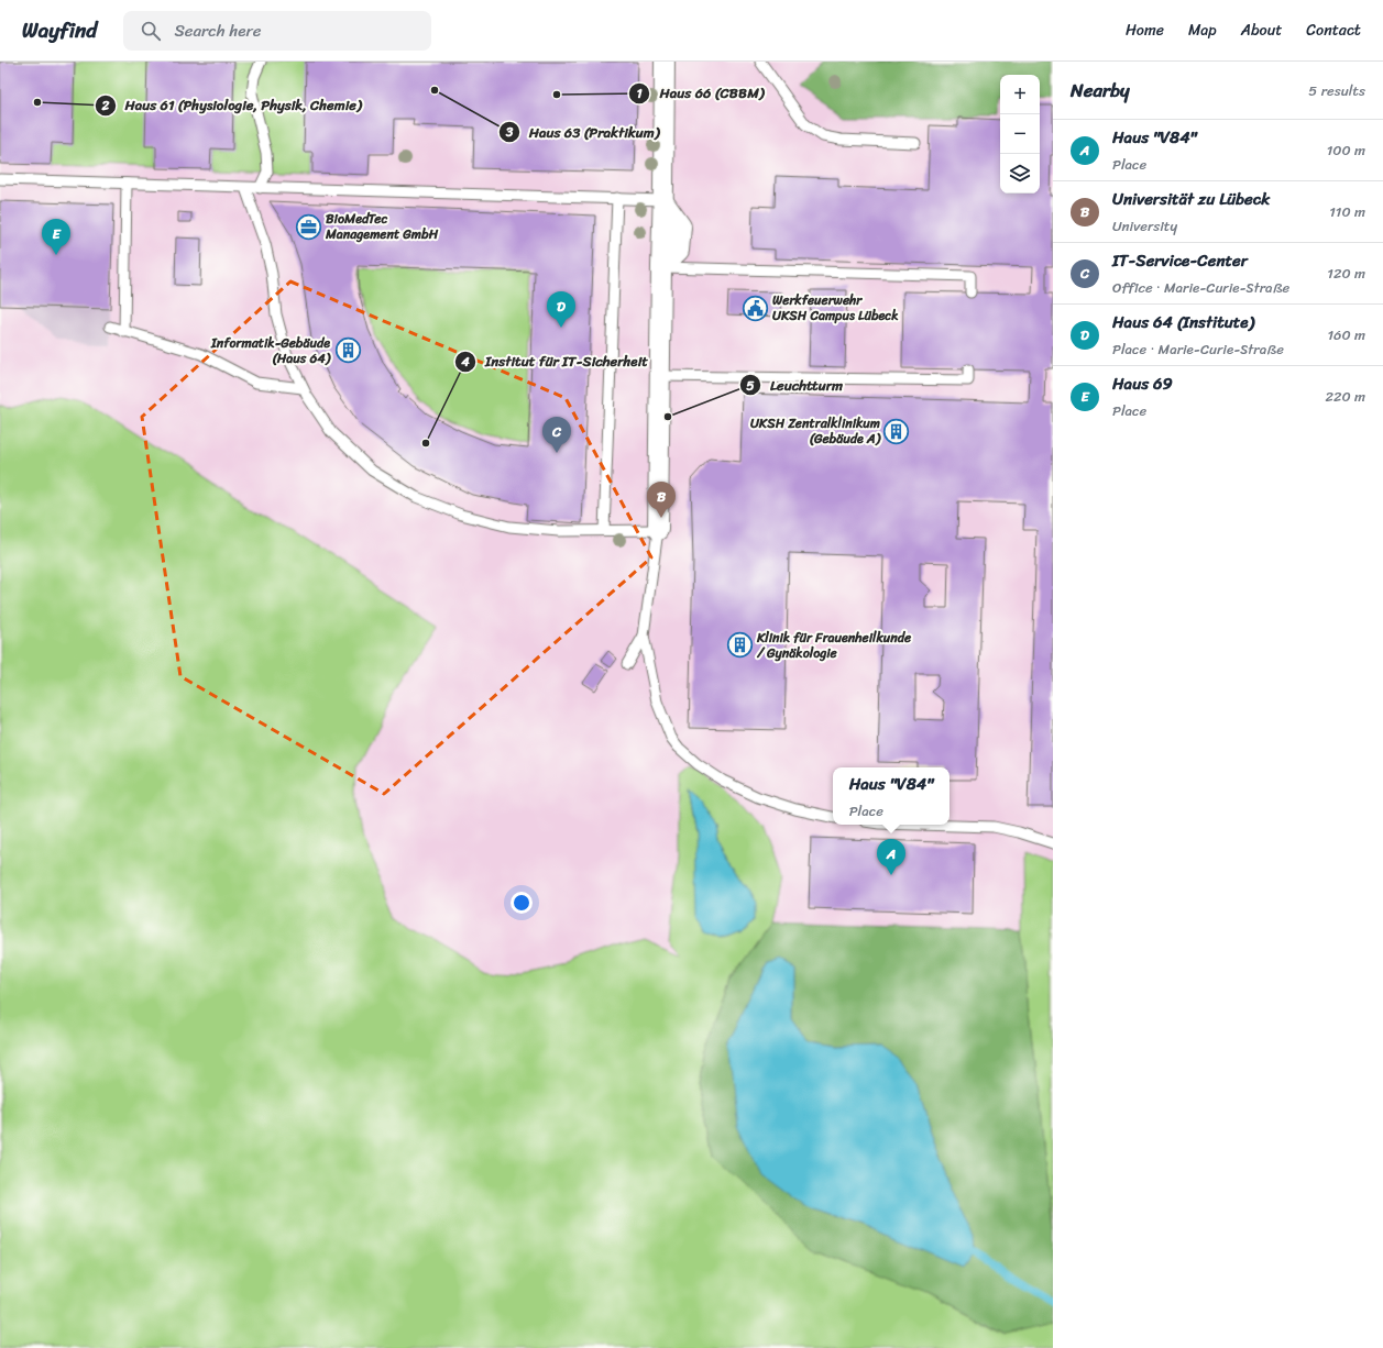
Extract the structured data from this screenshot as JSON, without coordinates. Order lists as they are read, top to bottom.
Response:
{
  "places": {
    "other": [
      "Haus 63 (Praktikum)",
      "Haus 66 (CBBM)",
      "Haus 61 (Physiologie, Physik, Chemie)",
      "Leuchtturm",
      "Institut für IT-Sicherheit"
    ],
    "office": ["BioMedTec Management GmbH"],
    "public building": ["Werkfeuerwehr UKSH Campus Lübeck"],
    "building": ["Informatik-Gebäude (Haus 64)", "UKSH Zentralklinikum (Gebäude A)", "Klinik für Frauenheilkunde / Gynäkologie"]
  },
  "page": {
    "header": "Wayfind",
    "search": "Search here",
    "nav": [
      "Home",
      "Map",
      "About",
      "Contact"
    ],
    "heading": ["Nearby", "5 results"],
    "map_buttons": ["+", "−"],
    "list": [
      {
        "mark": "A",
        "name": "Haus \"V84\"",
        "note": "Place",
        "value": "100 m"
      },
      {
        "mark": "B",
        "name": "Universität zu Lübeck",
        "note": "University",
        "value": "110 m"
      },
      {
        "mark": "C",
        "name": "IT-Service-Center",
        "note": "Office · Marie-Curie-Straße",
        "value": "120 m"
      },
      {
        "mark": "D",
        "name": "Haus 64 (Institute)",
        "note": "Place · Marie-Curie-Straße",
        "value": "160 m"
      },
      {
        "mark": "E",
        "name": "Haus 69",
        "note": "Place",
        "value": "220 m"
      }
    ],
    "pins": [
      "E",
      "D",
      "C",
      "B",
      "A"
    ],
    "popup": ["Haus \"V84\"", "Place"]
  }
}
